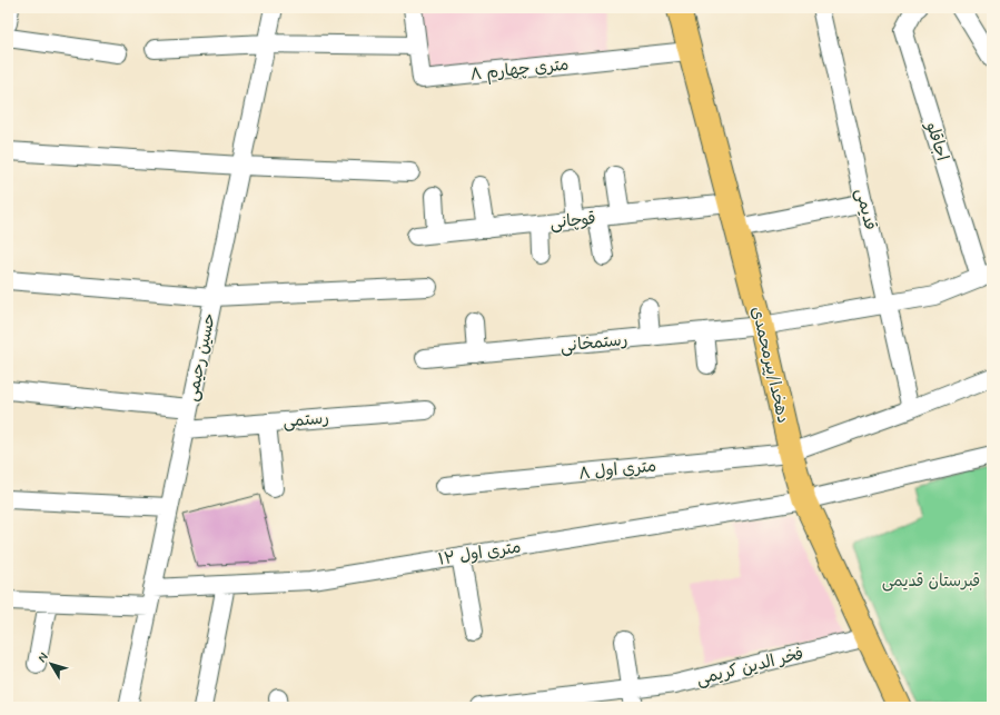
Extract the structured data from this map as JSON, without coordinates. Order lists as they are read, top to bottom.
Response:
{
  "streets": {
    "main road": ["دهخدا/پیرمحمدی"],
    "street": [
      "۸ متری چهارم",
      "اجاقلو",
      "قدیمی",
      "قوچانی",
      "رستمخانی",
      "حسین رحیمی",
      "رستمی",
      "۸ متری اول",
      "۱۲ متری اول",
      "فخر الدین کریمی"
    ]
  },
  "crossings": [
    ["۸ متری چهارم", "دهخدا/پیرمحمدی"],
    ["اجاقلو", "رستمخانی"],
    ["قدیمی", "رستمخانی"],
    ["قدیمی", "۸ متری اول"],
    ["قوچانی", "دهخدا/پیرمحمدی"],
    ["رستمخانی", "دهخدا/پیرمحمدی"],
    ["حسین رحیمی", "رستمی"],
    ["حسین رحیمی", "۱۲ متری اول"],
    ["دهخدا/پیرمحمدی", "۸ متری اول"],
    ["دهخدا/پیرمحمدی", "۱۲ متری اول"],
    ["دهخدا/پیرمحمدی", "فخر الدین کریمی"]
  ],
  "parks": ["قبرستان قدیمى"],
  "north": "top left"
}
